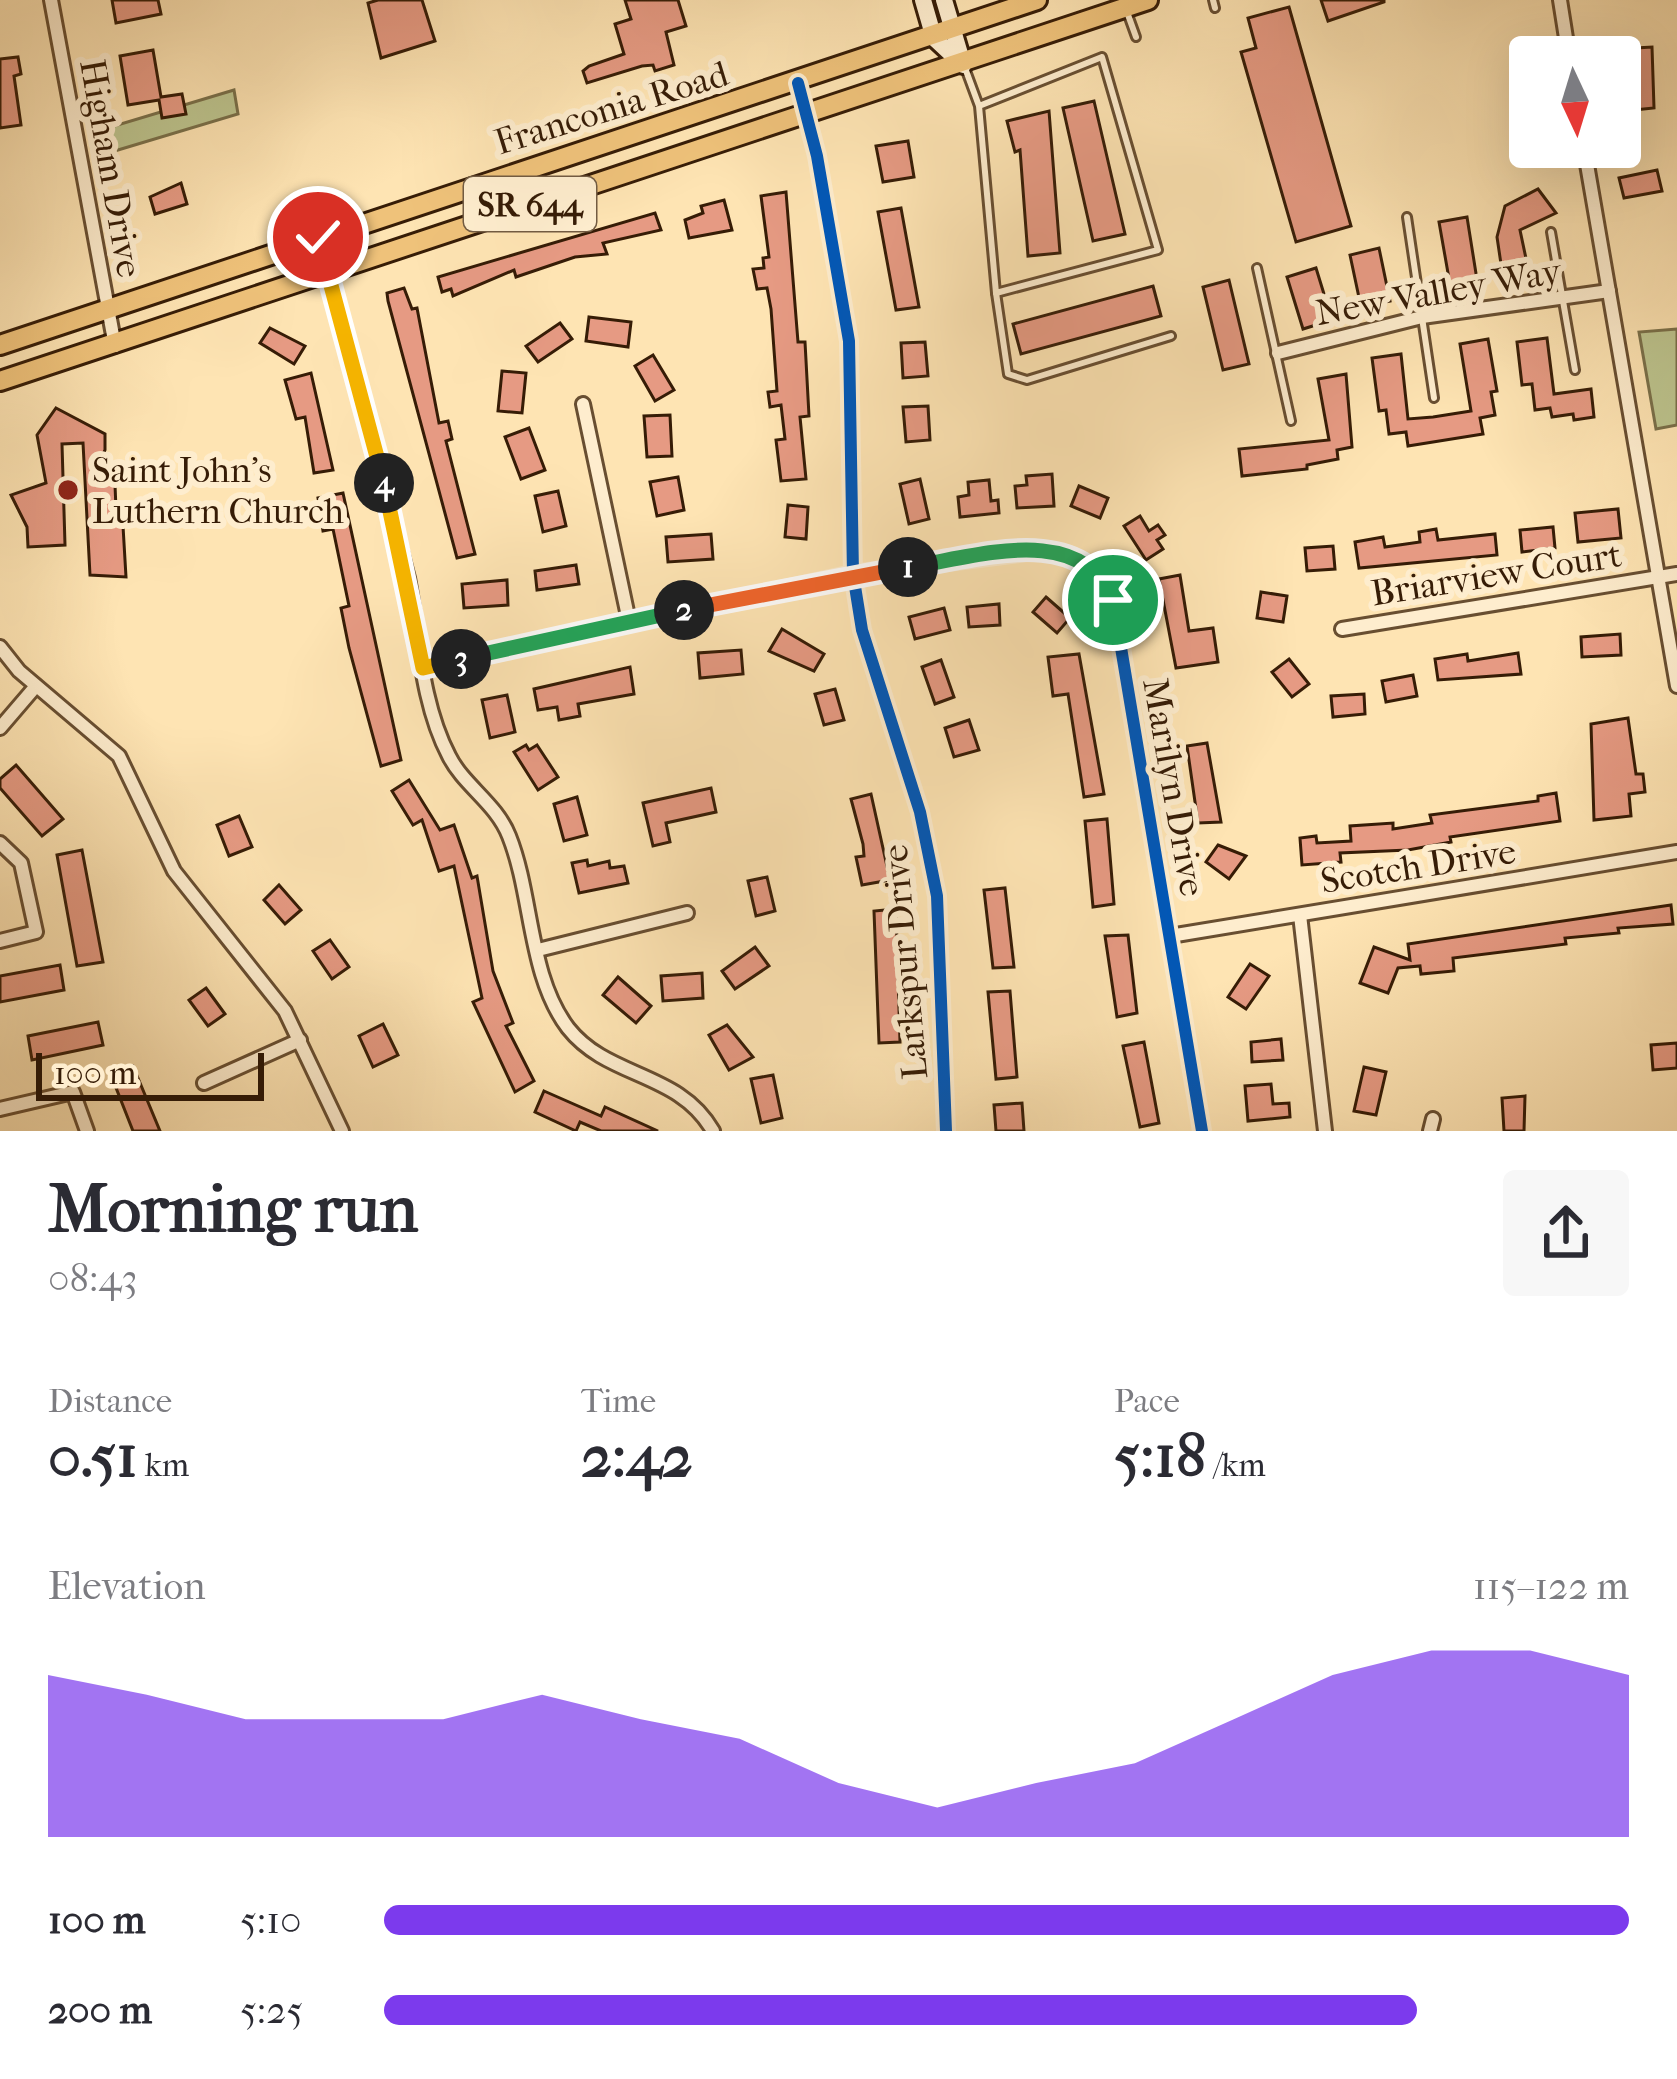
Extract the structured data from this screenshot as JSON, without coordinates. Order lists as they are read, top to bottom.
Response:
{
  "streets": {
    "main road": ["Franconia Road", "SR 644"],
    "street": [
      "Higham Drive",
      "New Valley Way",
      "Briarview Court",
      "Marilyn Drive",
      "Scotch Drive",
      "Larkspur Drive"
    ]
  },
  "crossings": [
    ["Franconia Road", "Higham Drive"],
    ["Franconia Road", "Larkspur Drive"],
    ["Marilyn Drive", "Scotch Drive"],
    ["Marilyn Drive", "Larkspur Drive"]
  ],
  "places": ["Saint John's Luthern Church"],
  "scale_bar": "100 m",
  "north": "bottom",
  "page": {
    "pins": [
      "4",
      "1",
      "2",
      "3"
    ],
    "scale": "100 m",
    "heading": ["Morning run", "08:43"],
    "stats": [
      ["Distance", "0.51 km"],
      ["Time", "2:42"],
      ["Pace", "5:18 /km"]
    ],
    "chart": ["Elevation", "115–122 m"],
    "list": [
      {
        "name": "100 m",
        "note": "5:10"
      },
      {
        "name": "200 m",
        "note": "5:25"
      }
    ]
  }
}
